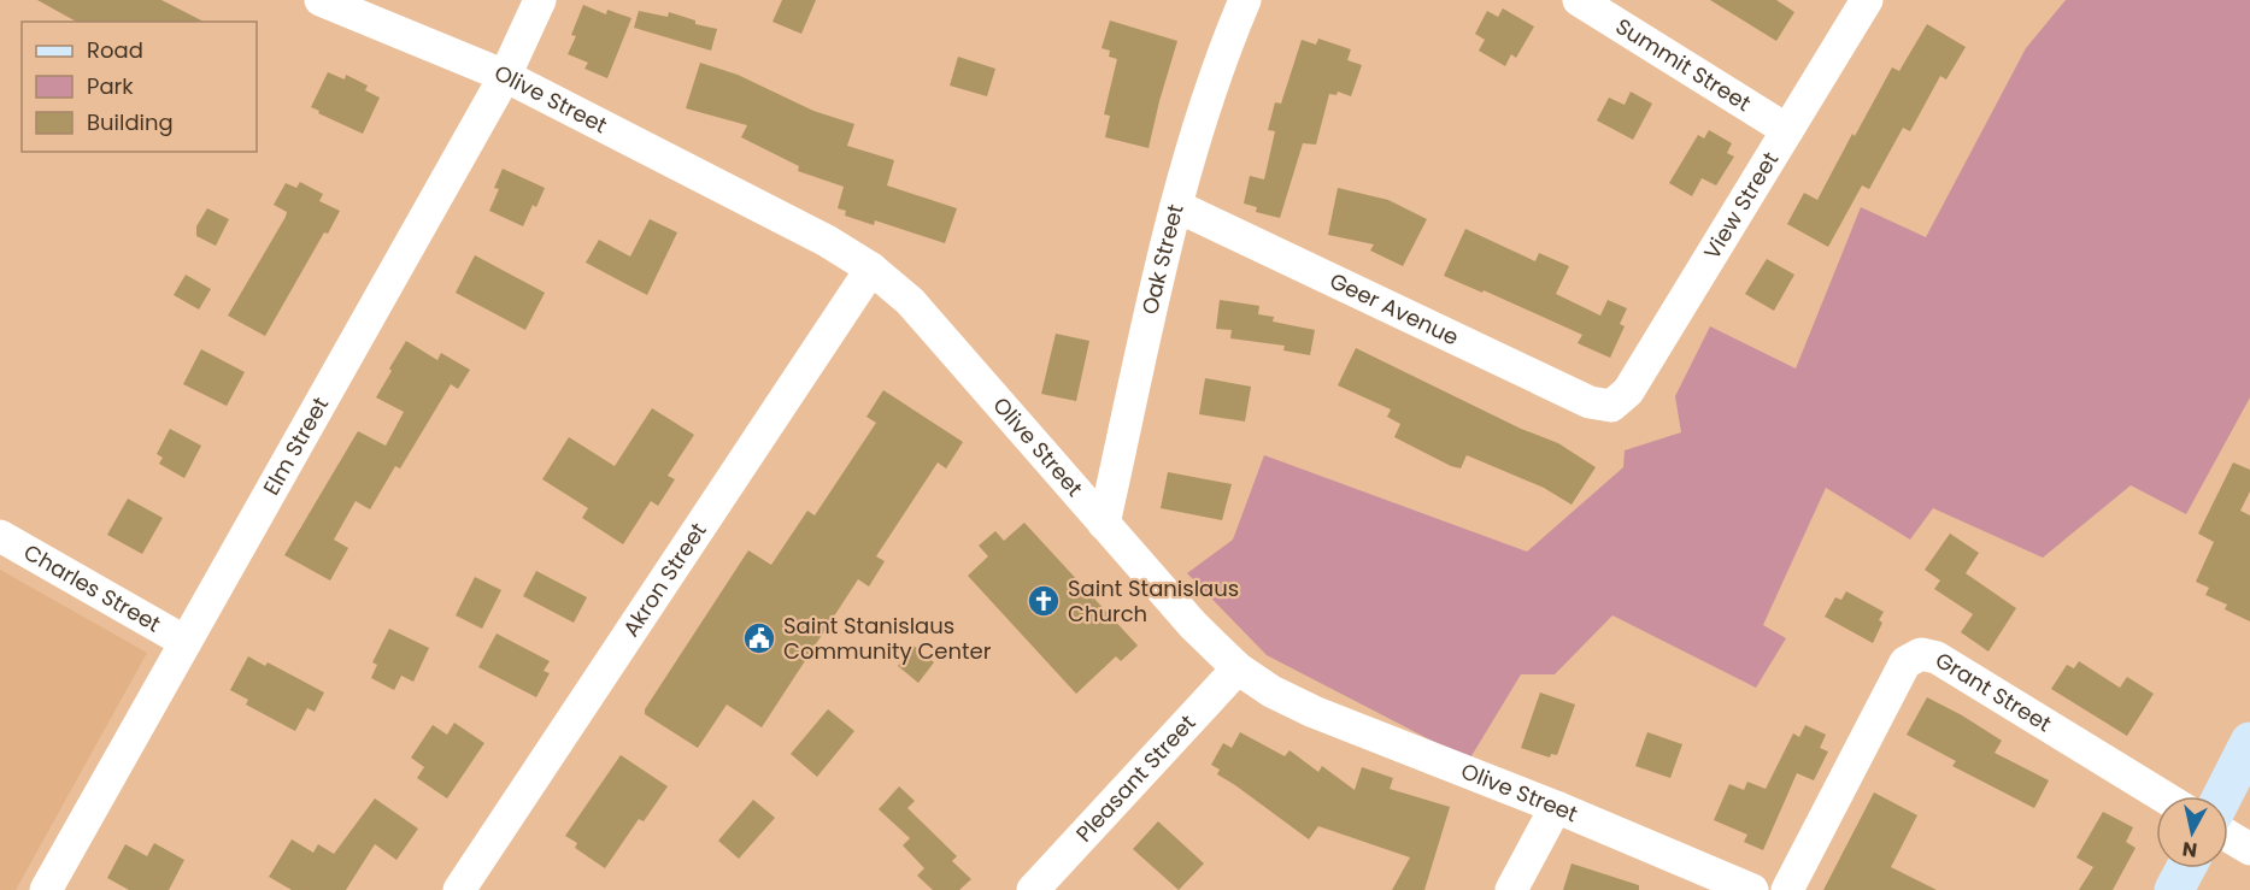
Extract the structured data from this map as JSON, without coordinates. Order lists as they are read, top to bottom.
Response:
{
  "streets": {
    "street": [
      "Summit Street",
      "Olive Street",
      "View Street",
      "Oak Street",
      "Geer Avenue",
      "Elm Street",
      "Akron Street",
      "Charles Street",
      "Grant Street",
      "Pleasant Street"
    ]
  },
  "crossings": [
    ["Summit Street", "View Street"],
    ["Olive Street", "Oak Street"],
    ["Olive Street", "Elm Street"],
    ["Olive Street", "Akron Street"],
    ["Olive Street", "Pleasant Street"],
    ["View Street", "Geer Avenue"],
    ["Oak Street", "Geer Avenue"],
    ["Elm Street", "Charles Street"]
  ],
  "places": {
    "church": ["Saint Stanislaus Church"],
    "public building": ["Saint Stanislaus Community Center"]
  },
  "legend": ["Road", "Park", "Building"],
  "north": "bottom"
}
